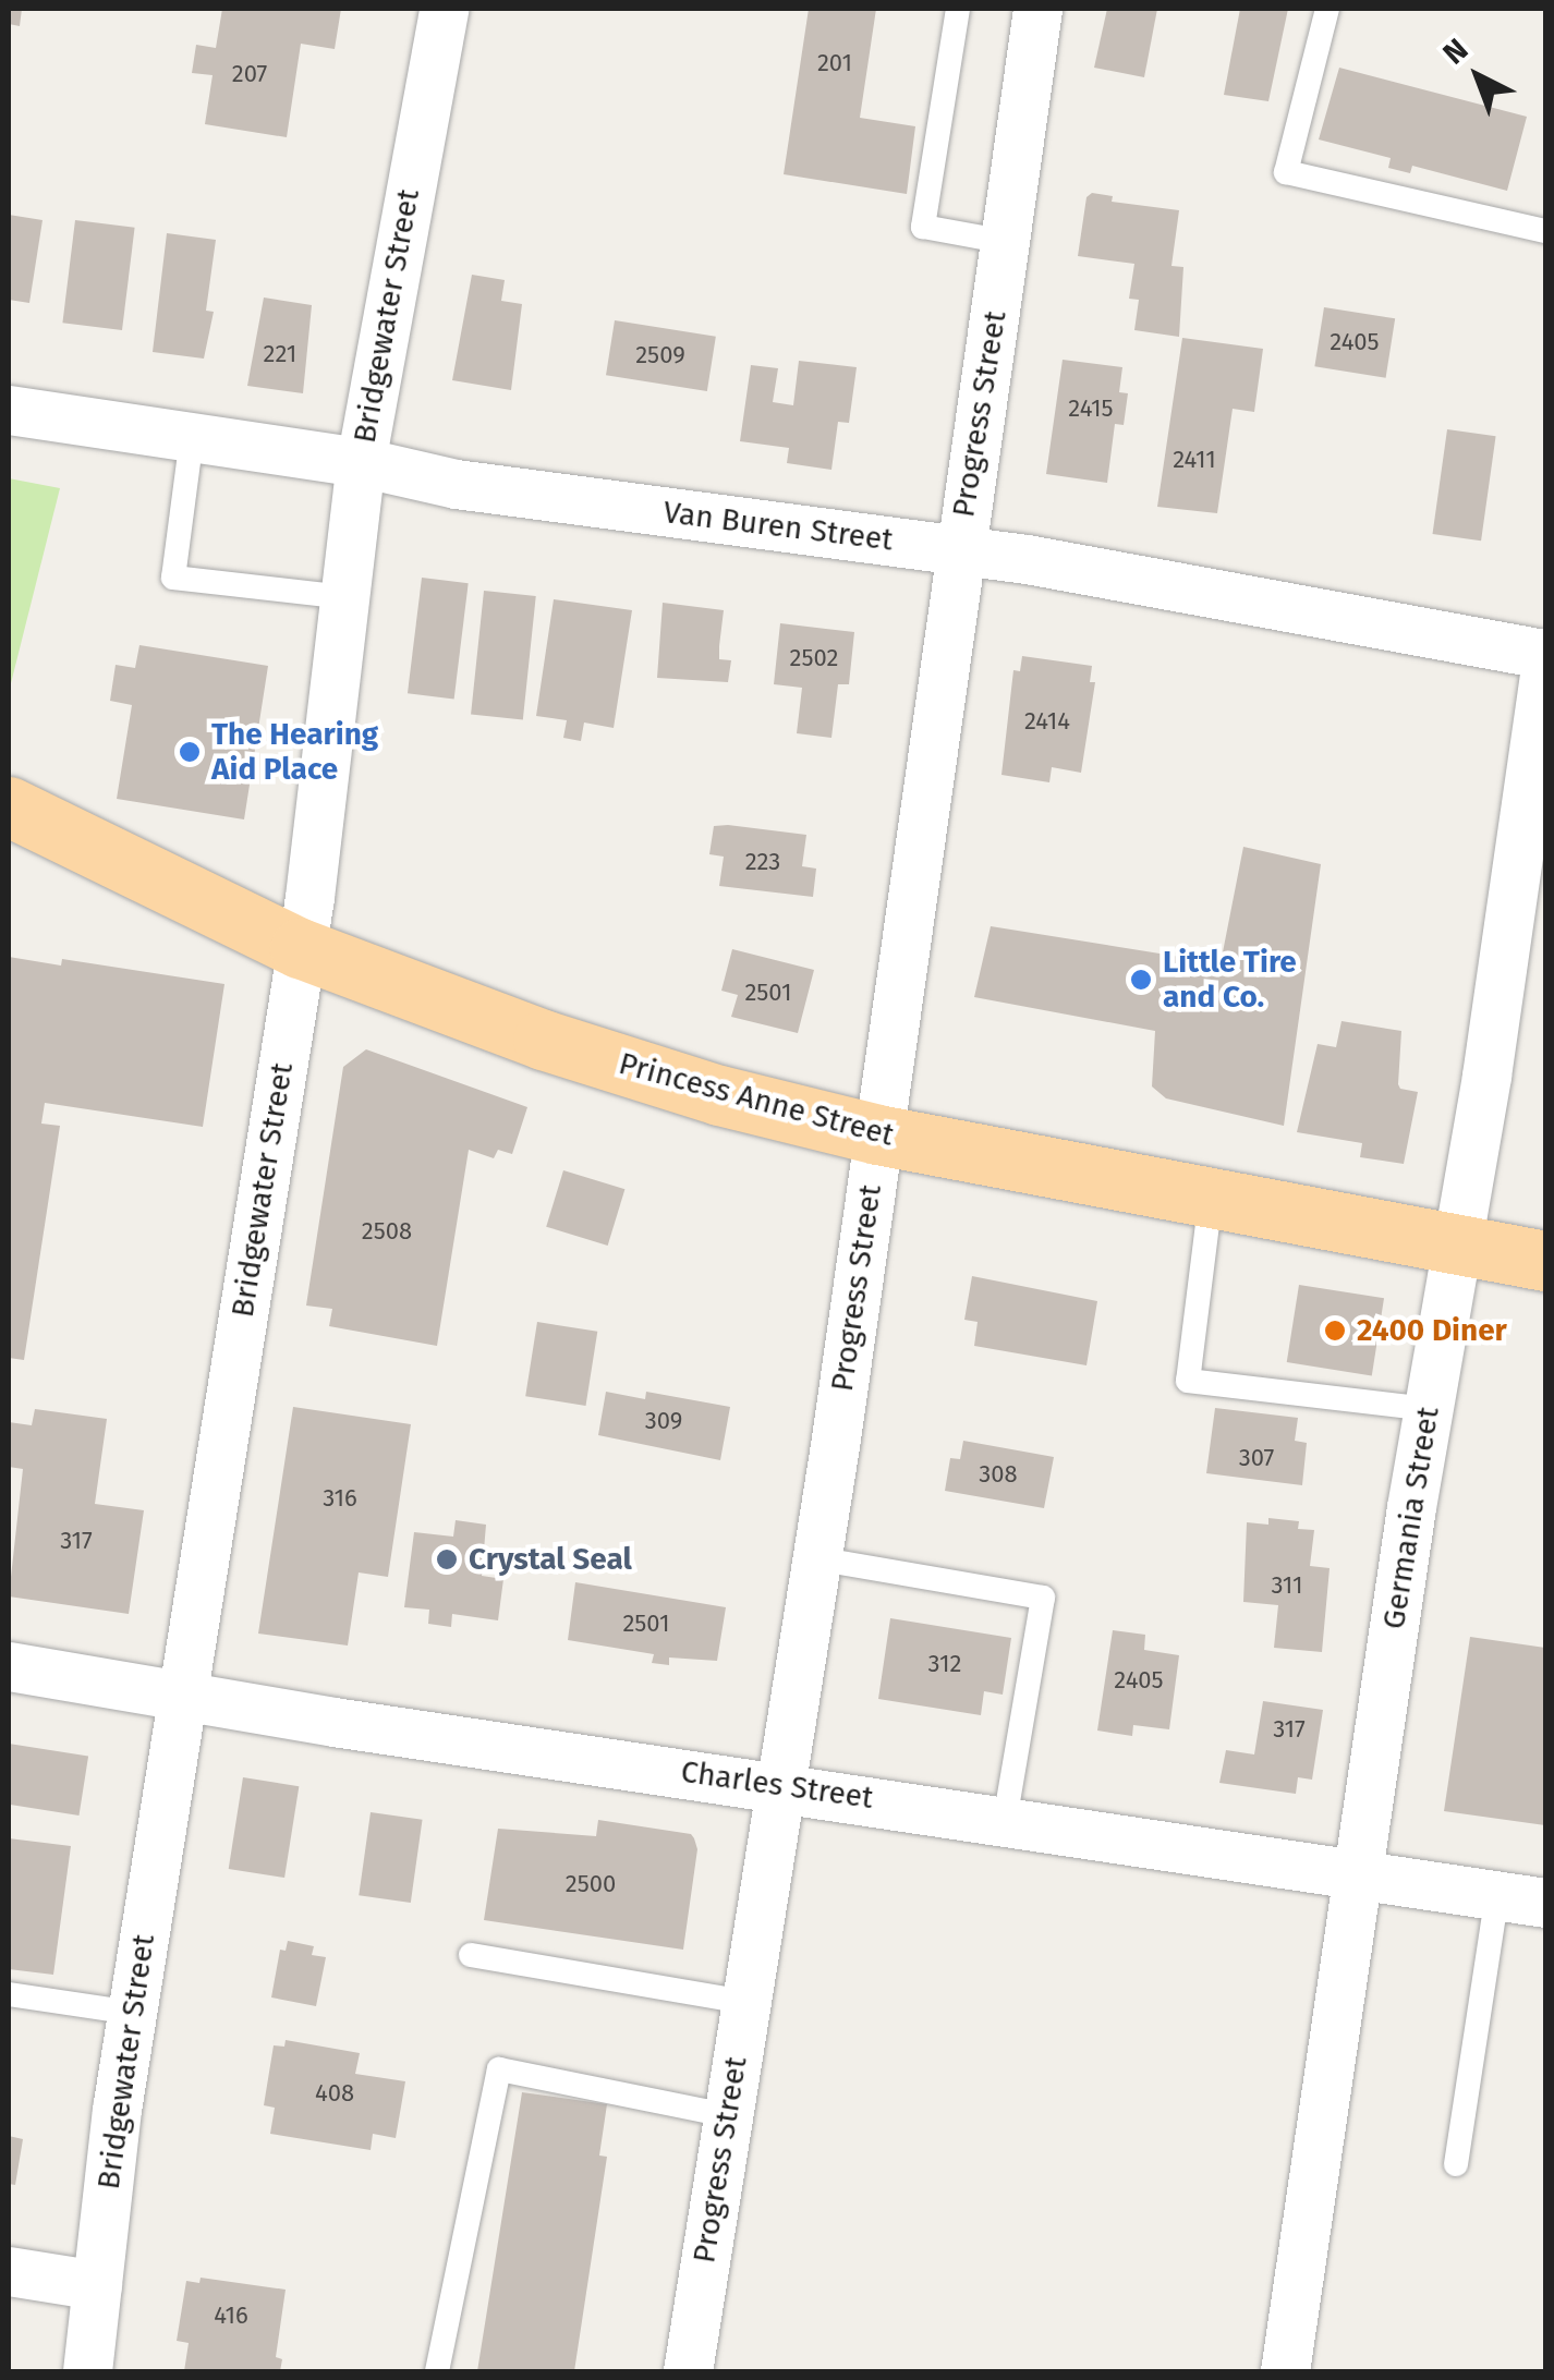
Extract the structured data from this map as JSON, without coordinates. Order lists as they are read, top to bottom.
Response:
{
  "streets": {
    "main road": ["Princess Anne Street"],
    "street": [
      "Bridgewater Street",
      "Progress Street",
      "Van Buren Street",
      "Germania Street",
      "Charles Street"
    ]
  },
  "crossings": [
    ["Bridgewater Street", "Van Buren Street"],
    ["Bridgewater Street", "Princess Anne Street"],
    ["Bridgewater Street", "Charles Street"],
    ["Progress Street", "Van Buren Street"],
    ["Progress Street", "Princess Anne Street"],
    ["Progress Street", "Charles Street"],
    ["Van Buren Street", "Germania Street"],
    ["Princess Anne Street", "Germania Street"],
    ["Germania Street", "Charles Street"]
  ],
  "places": [
    "The Hearing Aid Place",
    "Little Tire and Co.",
    "2400 Diner",
    "Crystal Seal"
  ],
  "house_numbers": [
    "201",
    "207",
    "2405",
    "221",
    "2509",
    "2415",
    "2411",
    "2502",
    "2414",
    "223",
    "2501",
    "2508",
    "309",
    "307",
    "308",
    "316",
    "317",
    "311",
    "2501",
    "312",
    "2405",
    "317",
    "2500",
    "408",
    "416"
  ],
  "north": "top left"
}
